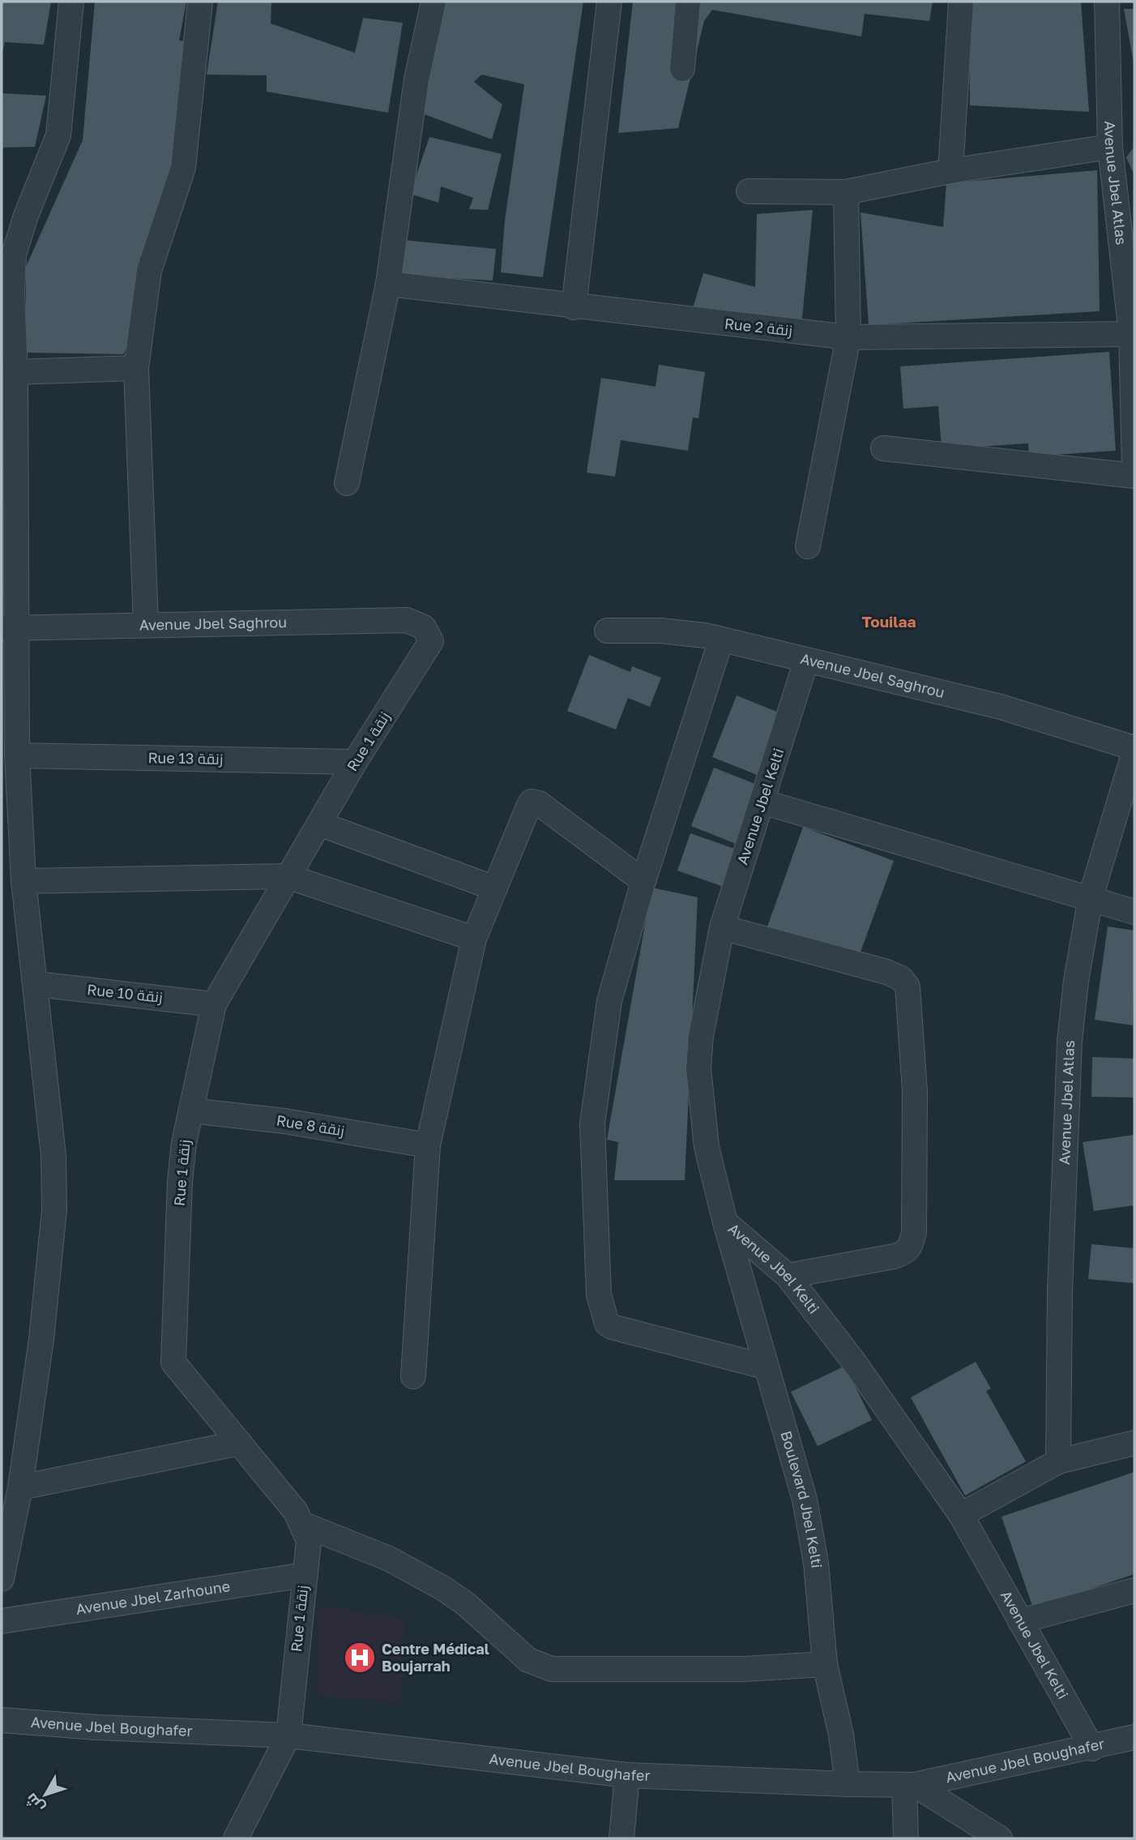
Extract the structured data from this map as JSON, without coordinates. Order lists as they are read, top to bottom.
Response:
{
  "streets": {
    "street": [
      "Avenue Jbel Atlas",
      "Rue 2 زنقة",
      "Avenue Jbel Saghrou",
      "Rue 1 زنقة",
      "Rue 13 زنقة",
      "Avenue Jbel Kelti",
      "Rue 10 زنقة",
      "Rue 8 زنقة",
      "Boulevard Jbel Kelti",
      "Avenue Jbel Zarhoune",
      "Avenue Jbel Boughafer"
    ]
  },
  "crossings": [
    ["Avenue Jbel Atlas", "Rue 2 زنقة"],
    ["Avenue Jbel Atlas", "Avenue Jbel Saghrou"],
    ["Avenue Jbel Saghrou", "Rue 1 زنقة"],
    ["Avenue Jbel Saghrou", "Avenue Jbel Kelti"],
    ["Rue 1 زنقة", "Rue 13 زنقة"],
    ["Rue 1 زنقة", "Rue 10 زنقة"],
    ["Rue 1 زنقة", "Rue 8 زنقة"],
    ["Rue 1 زنقة", "Avenue Jbel Zarhoune"],
    ["Rue 1 زنقة", "Avenue Jbel Boughafer"],
    ["Avenue Jbel Kelti", "Boulevard Jbel Kelti"],
    ["Avenue Jbel Kelti", "Avenue Jbel Boughafer"],
    ["Boulevard Jbel Kelti", "Avenue Jbel Boughafer"]
  ],
  "districts": ["Touilaa"],
  "places": {
    "hospital": ["Centre Médical Boujarrah"]
  },
  "north": "bottom left"
}
